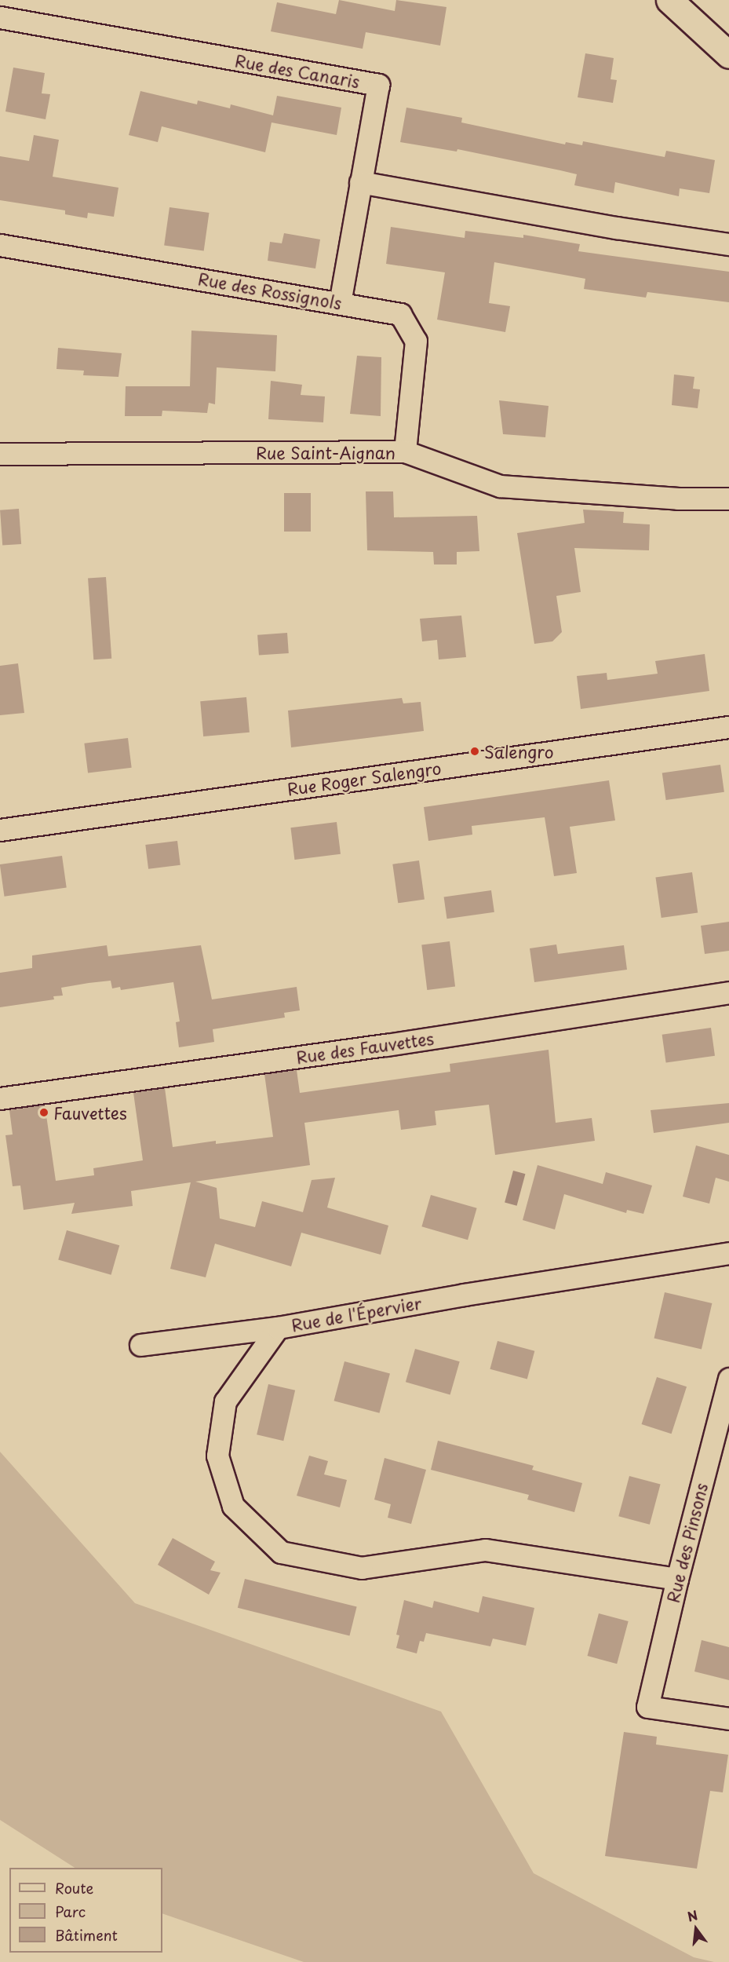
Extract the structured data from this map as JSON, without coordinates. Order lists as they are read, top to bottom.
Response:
{
  "streets": {
    "street": [
      "Rue des Canaris",
      "Rue des Rossignols",
      "Rue Saint-Aignan",
      "Rue Roger Salengro",
      "Rue des Fauvettes",
      "Rue de l'Épervier",
      "Rue des Pinsons"
    ]
  },
  "crossings": [
    ["Rue des Canaris", "Rue des Rossignols"],
    ["Rue des Rossignols", "Rue Saint-Aignan"],
    ["Rue de l'Épervier", "Rue des Pinsons"]
  ],
  "places": ["Salengro", "Fauvettes"],
  "legend": ["Route", "Parc", "Bâtiment"],
  "north": "top"
}
